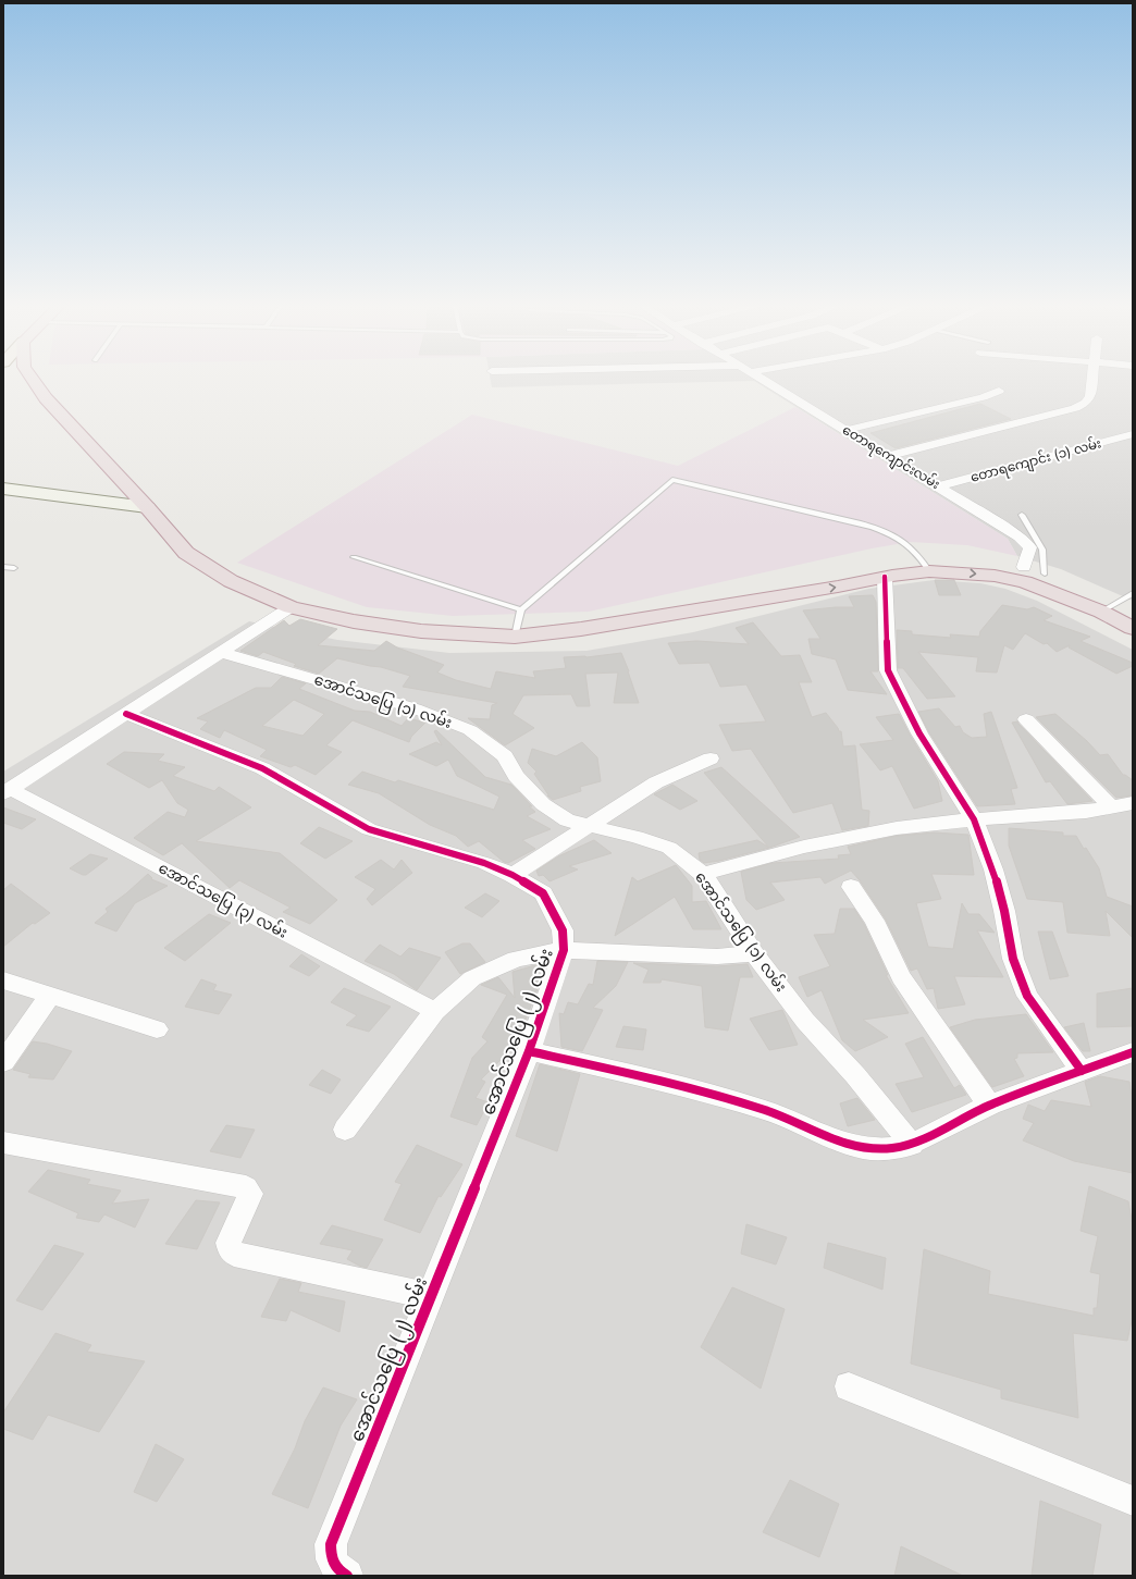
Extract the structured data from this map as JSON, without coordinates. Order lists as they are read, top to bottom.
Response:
{
  "streets": {
    "street": [
      "တောရကျောင်းလမ်း",
      "တောရကျောင်း (၁) လမ်း",
      "အောင်သပြေ (၁) လမ်း",
      "အောင်သပြေ (၃) လမ်း",
      "အောင်သပြေ (၂) လမ်း"
    ]
  },
  "crossings": [
    ["တောရကျောင်းလမ်း", "တောရကျောင်း (၁) လမ်း"]
  ]
}
